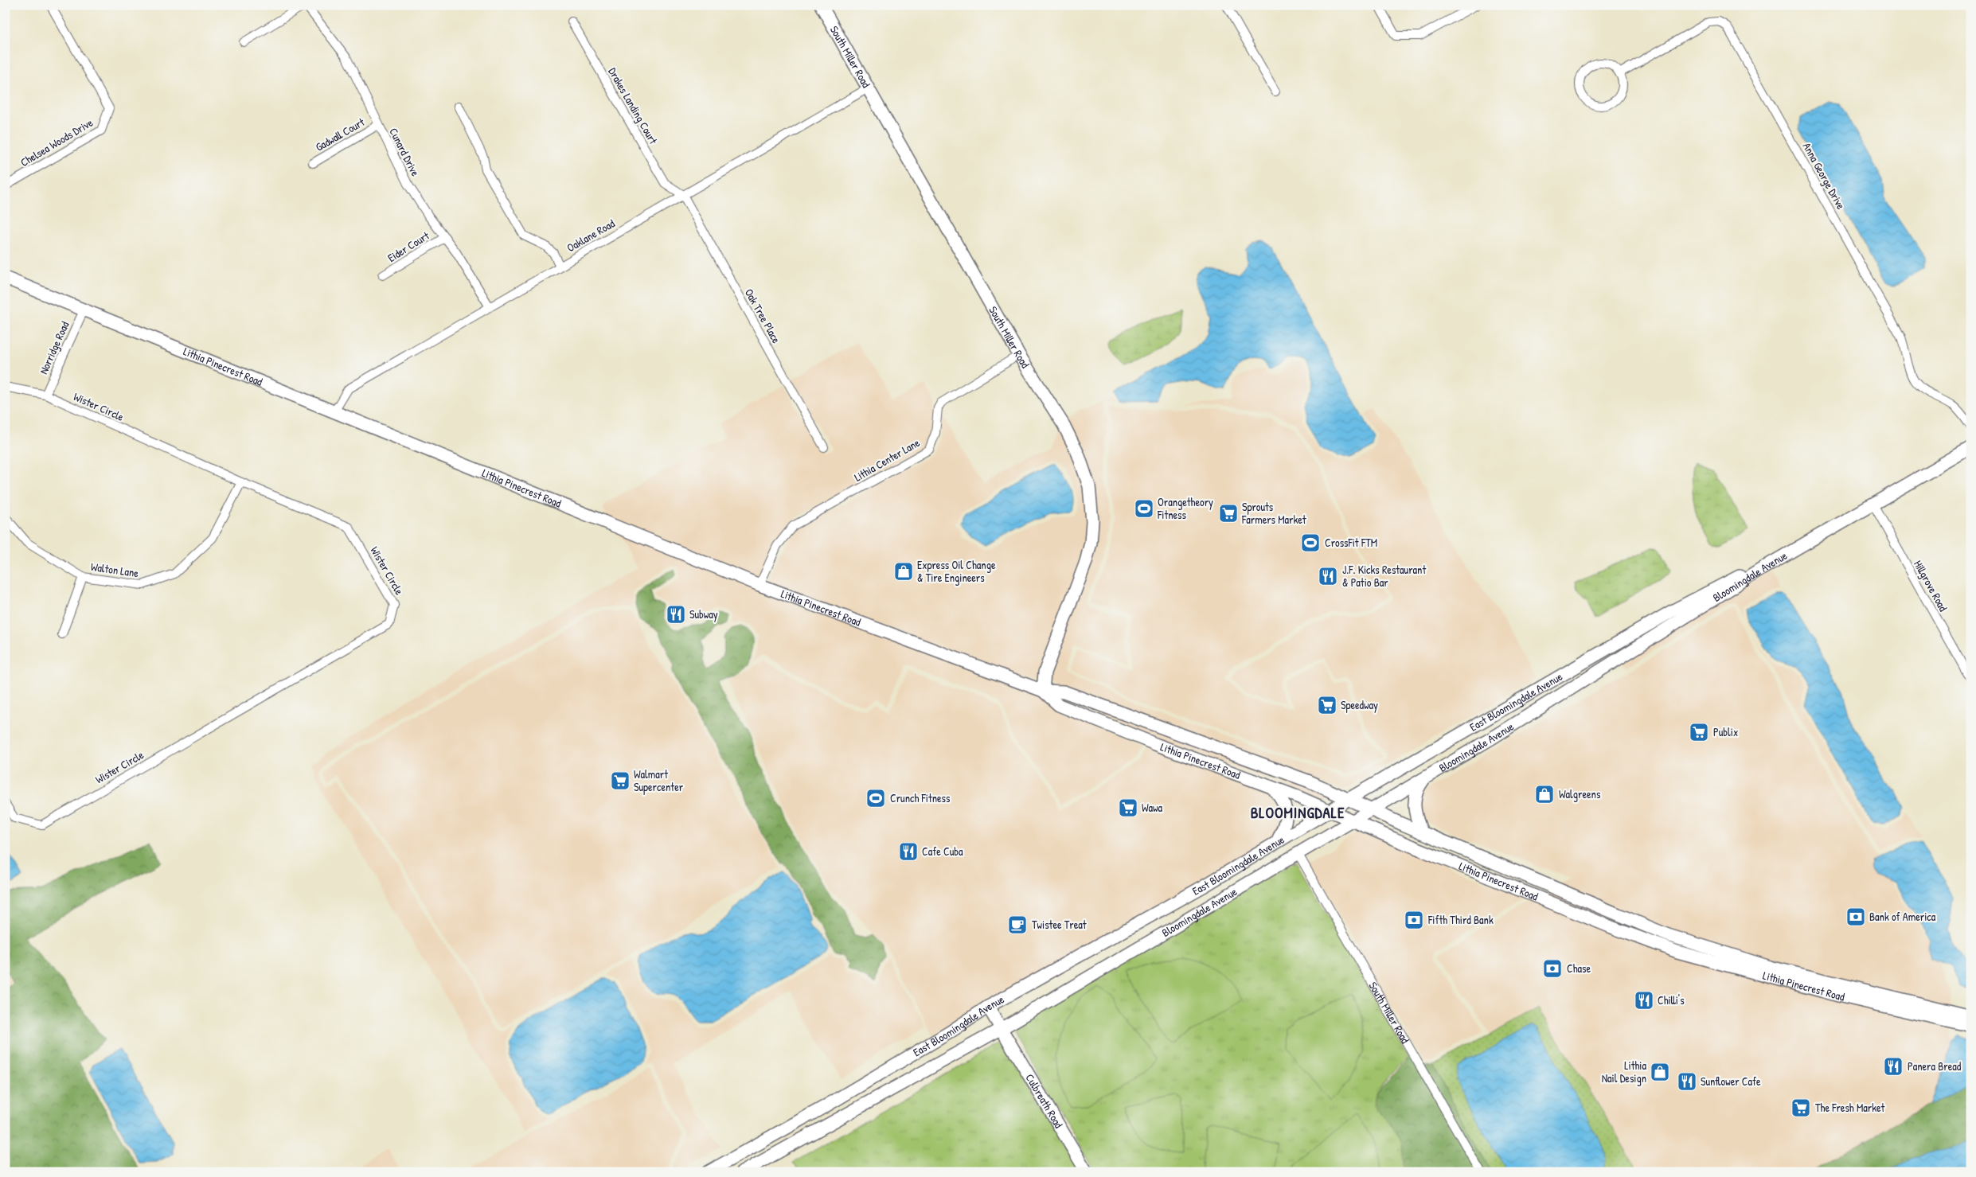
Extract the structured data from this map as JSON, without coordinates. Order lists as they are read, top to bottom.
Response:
{
  "streets": {
    "main road": [
      "South Miller Road",
      "Lithia Pinecrest Road",
      "Bloomingdale Avenue",
      "East Bloomingdale Avenue",
      "Culbreath Road"
    ],
    "street": [
      "Drakes Landing Court",
      "Gadwall Court",
      "Chelsea Woods Drive",
      "Cunard Drive",
      "Anna George Drive",
      "Oaklane Road",
      "Eider Court",
      "Oak Tree Place",
      "Norridge Road",
      "Wister Circle",
      "Lithia Center Lane",
      "Walton Lane",
      "Hillgrove Road"
    ]
  },
  "crossings": [
    ["South Miller Road", "Oaklane Road"],
    ["South Miller Road", "Lithia Pinecrest Road"],
    ["South Miller Road", "Lithia Center Lane"],
    ["South Miller Road", "Bloomingdale Avenue"],
    ["Drakes Landing Court", "Oaklane Road"],
    ["Drakes Landing Court", "Oak Tree Place"],
    ["Gadwall Court", "Cunard Drive"],
    ["Cunard Drive", "Oaklane Road"],
    ["Cunard Drive", "Eider Court"],
    ["Oaklane Road", "Oak Tree Place"],
    ["Oaklane Road", "Lithia Pinecrest Road"],
    ["Norridge Road", "Lithia Pinecrest Road"],
    ["Norridge Road", "Wister Circle"],
    ["Lithia Pinecrest Road", "Lithia Center Lane"],
    ["Lithia Pinecrest Road", "Bloomingdale Avenue"],
    ["Lithia Pinecrest Road", "East Bloomingdale Avenue"],
    ["Wister Circle", "Walton Lane"],
    ["Bloomingdale Avenue", "Hillgrove Road"],
    ["Bloomingdale Avenue", "East Bloomingdale Avenue"],
    ["Bloomingdale Avenue", "Culbreath Road"],
    ["East Bloomingdale Avenue", "Culbreath Road"]
  ],
  "districts": ["BLOOMINGDALE"],
  "places": {
    "sports": ["Orangetheory Fitness", "CrossFit FTM", "Crunch Fitness"],
    "supermarket": [
      "Sprouts Farmers Market",
      "Speedway",
      "Publix",
      "Walmart Supercenter",
      "Wawa",
      "The Fresh Market"
    ],
    "shop": ["Express Oil Change & Tire Engineers", "Walgreens", "Lithia Nail Design"],
    "restaurant": [
      "J.F. Kicks Restaurant & Patio Bar",
      "Subway",
      "Cafe Cuba",
      "Chilli's",
      "Panera Bread",
      "Sunflower Cafe"
    ],
    "bank": ["Bank of America", "Fifth Third Bank", "Chase"],
    "cafe": ["Twistee Treat"]
  }
}
